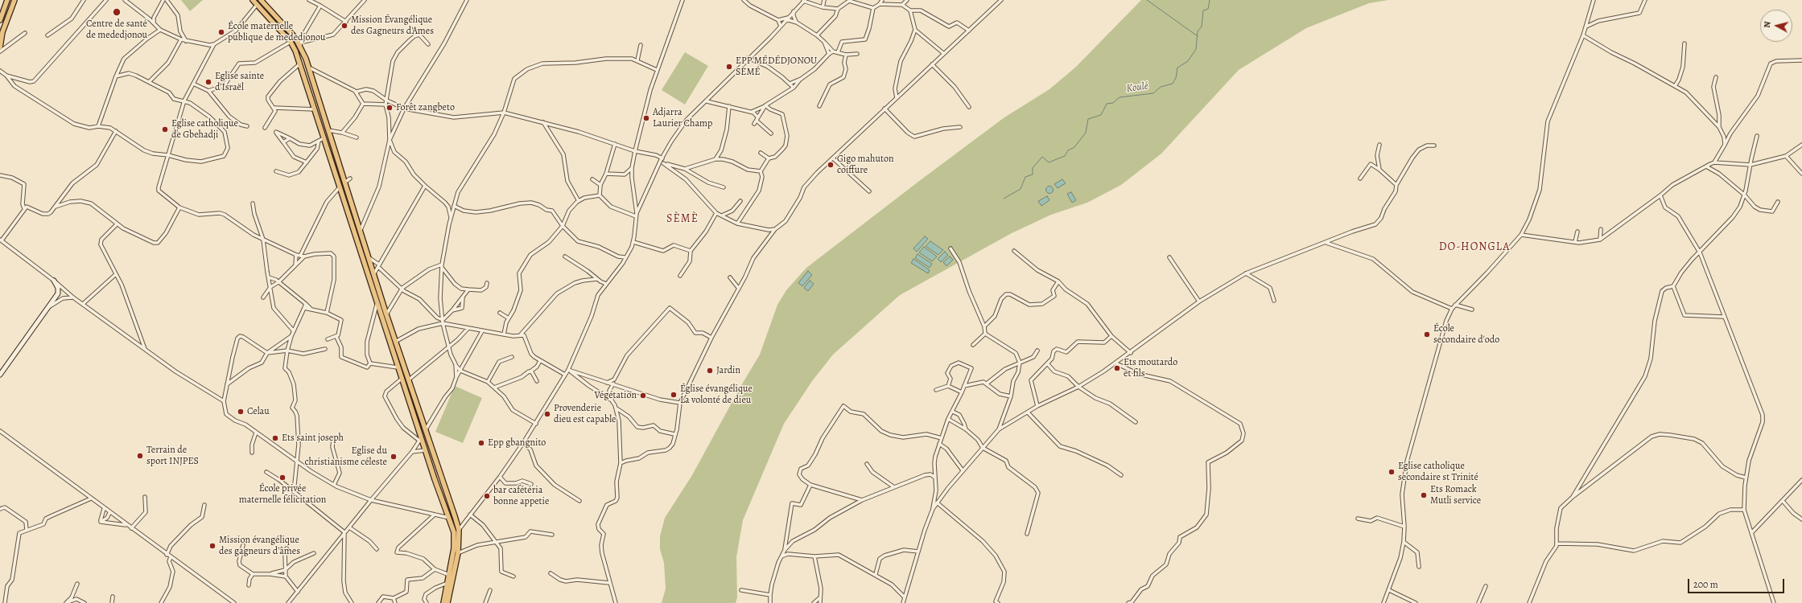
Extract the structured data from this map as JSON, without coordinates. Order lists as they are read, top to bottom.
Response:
{
  "districts": ["SÈMÈ", "DO-HONGLA"],
  "water": ["Koulé"],
  "places": [
    "Centre de santé de mededjonou",
    "Mission Évangélique des Gagneurs d'Ames",
    "École maternelle publique de mededjonou",
    "EPP MÉDÉDJONOU SÈMÉ",
    "Eglise sainte d'Israël",
    "Forêt zangbeto",
    "Adjarra Laurier Champ",
    "Eglise catholique de Gbehadji",
    "Gigo mahuton coiffure",
    "École secondaire d'odo",
    "Ets moutardo et fils",
    "Jardin",
    "Église évangélique La volonté de dieu",
    "Végétation",
    "Celau",
    "Provenderie dieu est capable",
    "Ets saint joseph",
    "Epp gbangnito",
    "Terrain de sport INJPES",
    "Eglise du christianisme céleste",
    "Eglise catholique secondaire st Trinité",
    "École privée maternelle félicitation",
    "Ets Romack Mutli service",
    "bar cafétéria bonne appetie",
    "Mission évangélique des gagneurs d'âmes"
  ],
  "scale_bar": "200 m",
  "north": "left"
}
